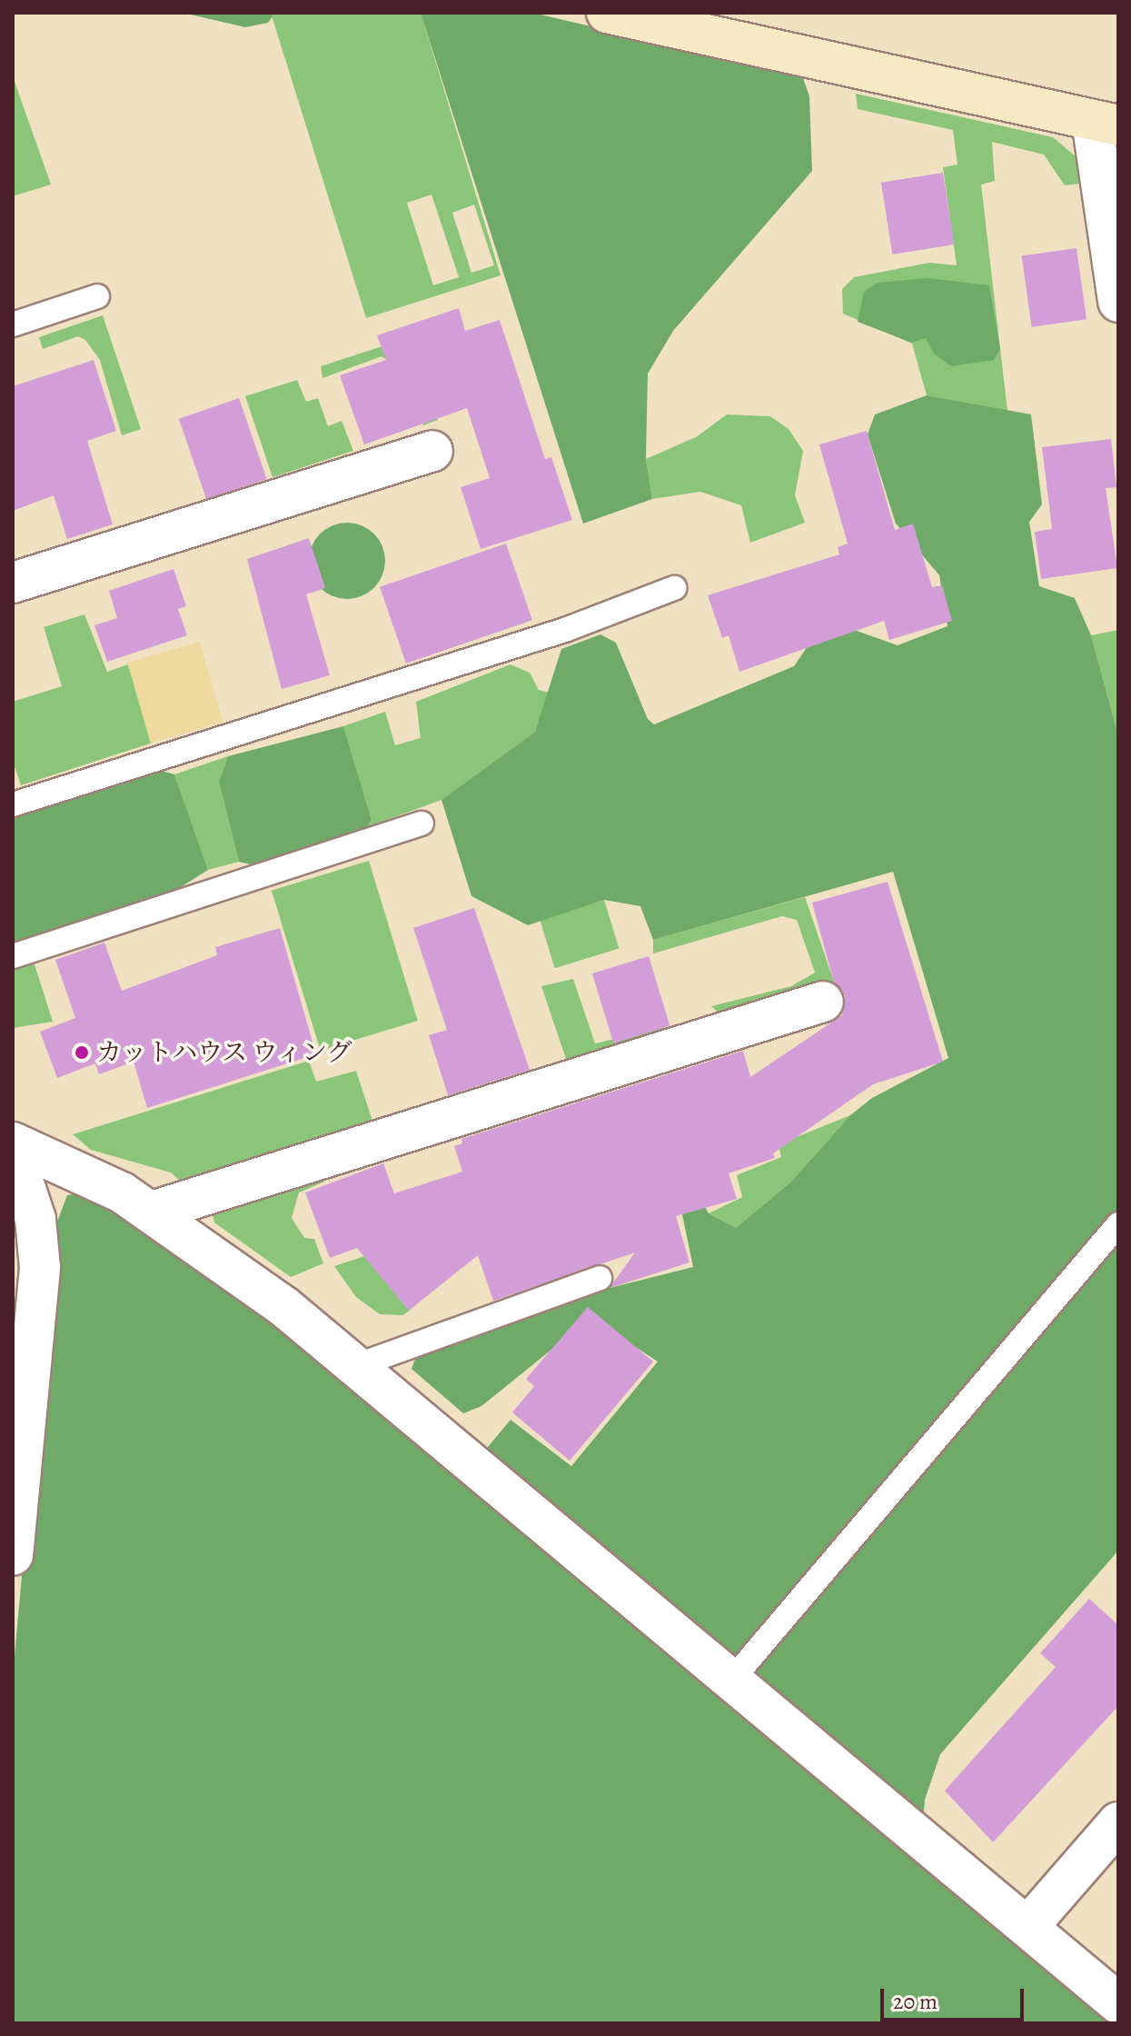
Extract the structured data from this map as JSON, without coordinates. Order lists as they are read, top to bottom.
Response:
{
  "places": ["カットハウス ウィング"],
  "scale_bar": "20 m"
}
